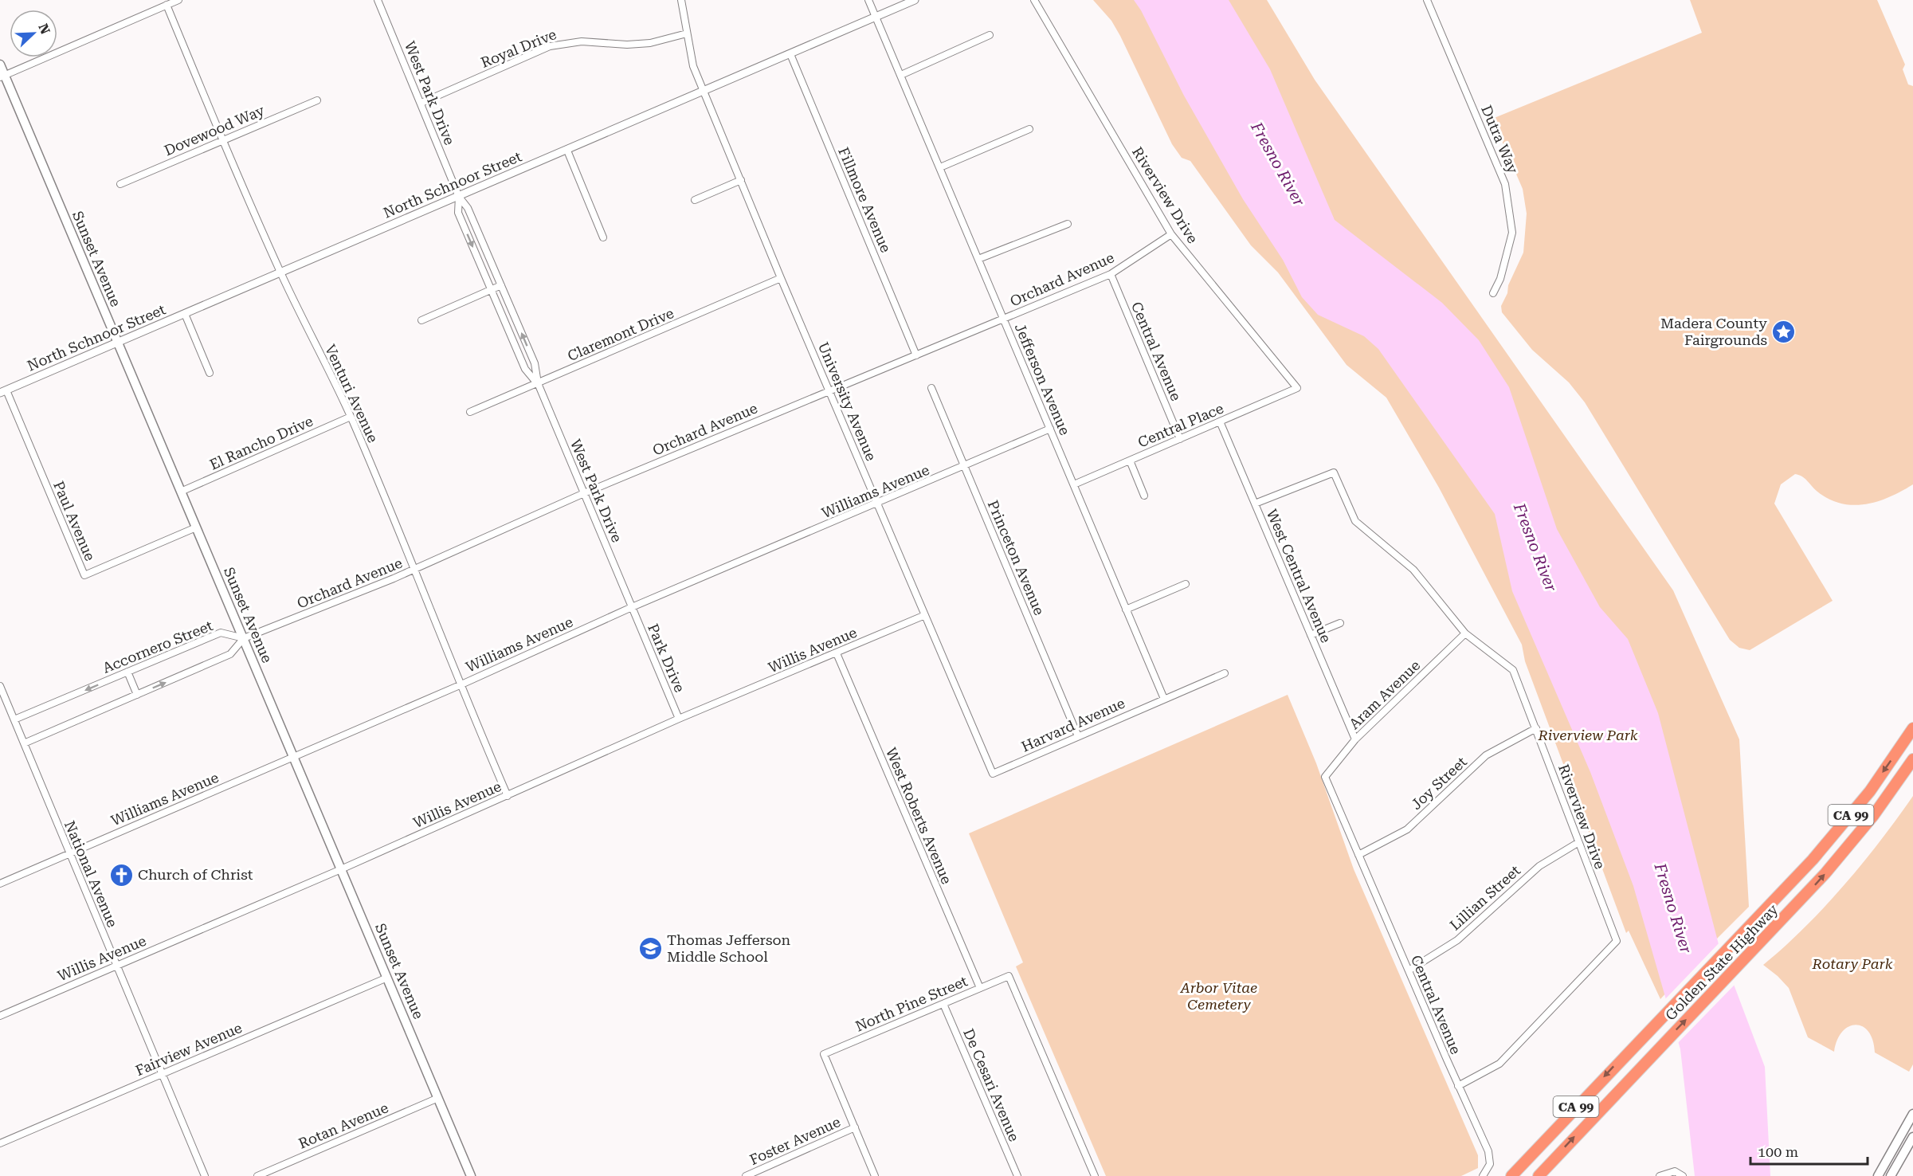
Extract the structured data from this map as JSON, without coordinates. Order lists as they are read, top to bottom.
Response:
{
  "streets": {
    "highway": ["CA 99", "Golden State Highway"],
    "main road": ["Sunset Avenue"],
    "street": [
      "Royal Drive",
      "West Park Drive",
      "Dovewood Way",
      "Dutra Way",
      "North Schnoor Street",
      "Riverview Drive",
      "Fillmore Avenue",
      "Orchard Avenue",
      "Claremont Drive",
      "Central Avenue",
      "Jefferson Avenue",
      "Venturi Avenue",
      "University Avenue",
      "Central Place",
      "El Rancho Drive",
      "Williams Avenue",
      "Paul Avenue",
      "Princeton Avenue",
      "West Central Avenue",
      "Accornero Street",
      "Willis Avenue",
      "Park Drive",
      "Aram Avenue",
      "Harvard Avenue",
      "Joy Street",
      "West Roberts Avenue",
      "National Avenue",
      "Lillian Street",
      "North Pine Street",
      "Fairview Avenue",
      "De Cesari Avenue",
      "Rotan Avenue",
      "Foster Avenue"
    ]
  },
  "crossings": [
    ["Royal Drive", "West Park Drive"],
    ["Royal Drive", "University Avenue"],
    ["West Park Drive", "North Schnoor Street"],
    ["West Park Drive", "Orchard Avenue"],
    ["West Park Drive", "Claremont Drive"],
    ["West Park Drive", "Williams Avenue"],
    ["West Park Drive", "Park Drive"],
    ["Dovewood Way", "Venturi Avenue"],
    ["North Schnoor Street", "Fillmore Avenue"],
    ["North Schnoor Street", "Sunset Avenue"],
    ["North Schnoor Street", "Jefferson Avenue"],
    ["North Schnoor Street", "Venturi Avenue"],
    ["North Schnoor Street", "University Avenue"],
    ["North Schnoor Street", "Paul Avenue"],
    ["Riverview Drive", "Orchard Avenue"],
    ["Riverview Drive", "Central Avenue"],
    ["Riverview Drive", "Central Place"],
    ["Riverview Drive", "West Central Avenue"],
    ["Riverview Drive", "Aram Avenue"],
    ["Riverview Drive", "Joy Street"],
    ["Riverview Drive", "Lillian Street"],
    ["Fillmore Avenue", "Orchard Avenue"],
    ["Sunset Avenue", "Orchard Avenue"],
    ["Sunset Avenue", "El Rancho Drive"],
    ["Sunset Avenue", "Williams Avenue"],
    ["Sunset Avenue", "Paul Avenue"],
    ["Sunset Avenue", "Accornero Street"],
    ["Sunset Avenue", "Willis Avenue"],
    ["Sunset Avenue", "Fairview Avenue"],
    ["Sunset Avenue", "Rotan Avenue"],
    ["Orchard Avenue", "Central Avenue"],
    ["Orchard Avenue", "Jefferson Avenue"],
    ["Orchard Avenue", "Venturi Avenue"],
    ["Orchard Avenue", "University Avenue"],
    ["Orchard Avenue", "Accornero Street"],
    ["Claremont Drive", "University Avenue"],
    ["Central Avenue", "Central Place"],
    ["Central Avenue", "Aram Avenue"],
    ["Central Avenue", "Joy Street"],
    ["Central Avenue", "Lillian Street"],
    ["Jefferson Avenue", "Central Place"],
    ["Jefferson Avenue", "Williams Avenue"],
    ["Jefferson Avenue", "Harvard Avenue"],
    ["Venturi Avenue", "El Rancho Drive"],
    ["Venturi Avenue", "Williams Avenue"],
    ["Venturi Avenue", "Willis Avenue"],
    ["University Avenue", "Williams Avenue"],
    ["University Avenue", "Willis Avenue"],
    ["University Avenue", "Harvard Avenue"],
    ["Central Place", "West Central Avenue"],
    ["Williams Avenue", "Princeton Avenue"],
    ["Williams Avenue", "Park Drive"],
    ["Williams Avenue", "National Avenue"],
    ["Princeton Avenue", "Harvard Avenue"],
    ["West Central Avenue", "Aram Avenue"],
    ["Accornero Street", "National Avenue"],
    ["Willis Avenue", "Park Drive"],
    ["Willis Avenue", "West Roberts Avenue"],
    ["Willis Avenue", "National Avenue"],
    ["Aram Avenue", "Joy Street"],
    ["West Roberts Avenue", "North Pine Street"],
    ["National Avenue", "Fairview Avenue"],
    ["North Pine Street", "De Cesari Avenue"],
    ["North Pine Street", "Foster Avenue"]
  ],
  "water": ["Fresno River"],
  "parks": ["Riverview Park", "Rotary Park", "Arbor Vitae Cemetery"],
  "places": {
    "place": ["Madera County Fairgrounds"],
    "church": ["Church of Christ"],
    "school or university": ["Thomas Jefferson Middle School"]
  },
  "scale_bar": "100 m",
  "north": "top right"
}
